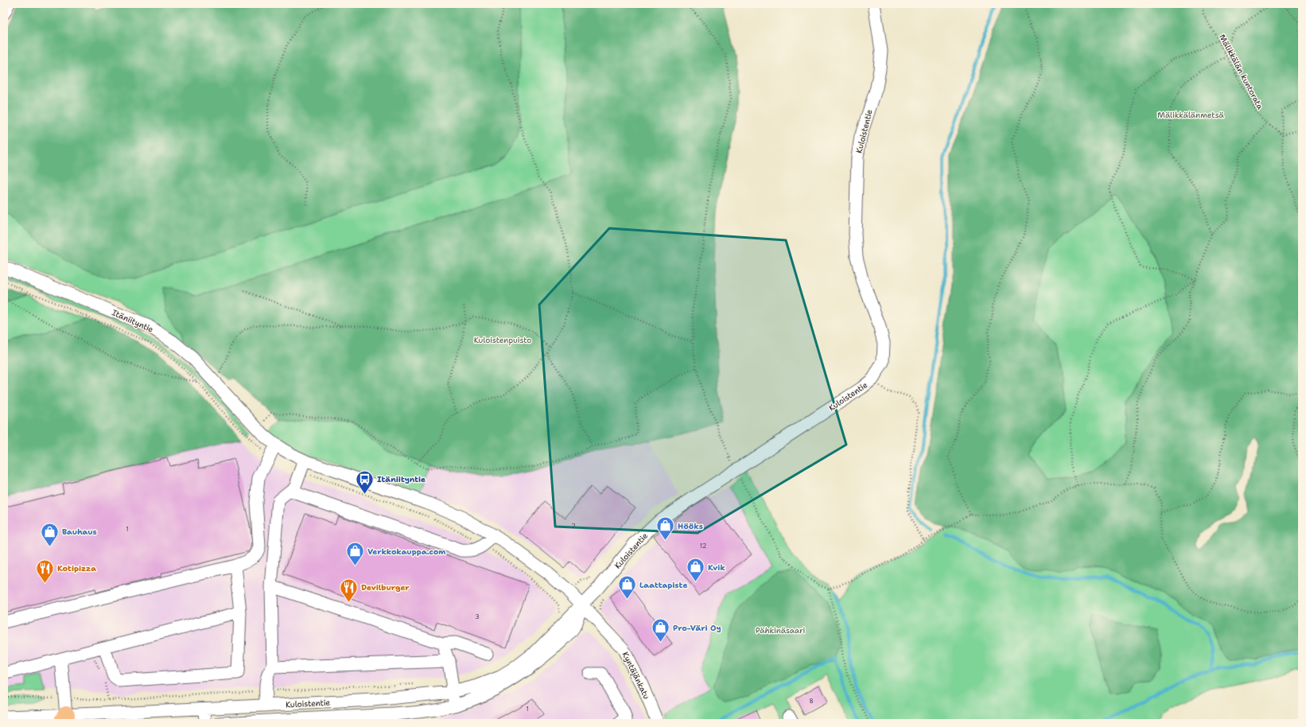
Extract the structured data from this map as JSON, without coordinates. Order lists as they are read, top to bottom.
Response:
{
  "streets": {
    "street": ["Kuloistentie", "Itäniityntie", "Kyntäjänkatu"],
    "path": ["Mälikkälän kuntorata"]
  },
  "crossings": [
    ["Kuloistentie", "Itäniityntie"],
    ["Kuloistentie", "Kyntäjänkatu"],
    ["Itäniityntie", "Kyntäjänkatu"]
  ],
  "parks": ["Mälikkälänmetsä", "Kuloistenpuisto", "Pähkinäsaari"],
  "places": {
    "bus stop": ["Itäniityntie"],
    "shop": [
      "Hööks",
      "Bauhaus",
      "Verkkokauppa.com",
      "Kvik",
      "Laattapiste",
      "Pro-Väri Oy"
    ],
    "restaurant": ["Kotipizza", "Devilburger"]
  },
  "house_numbers": [
    "2",
    "1",
    "12",
    "3",
    "8",
    "1"
  ]
}
